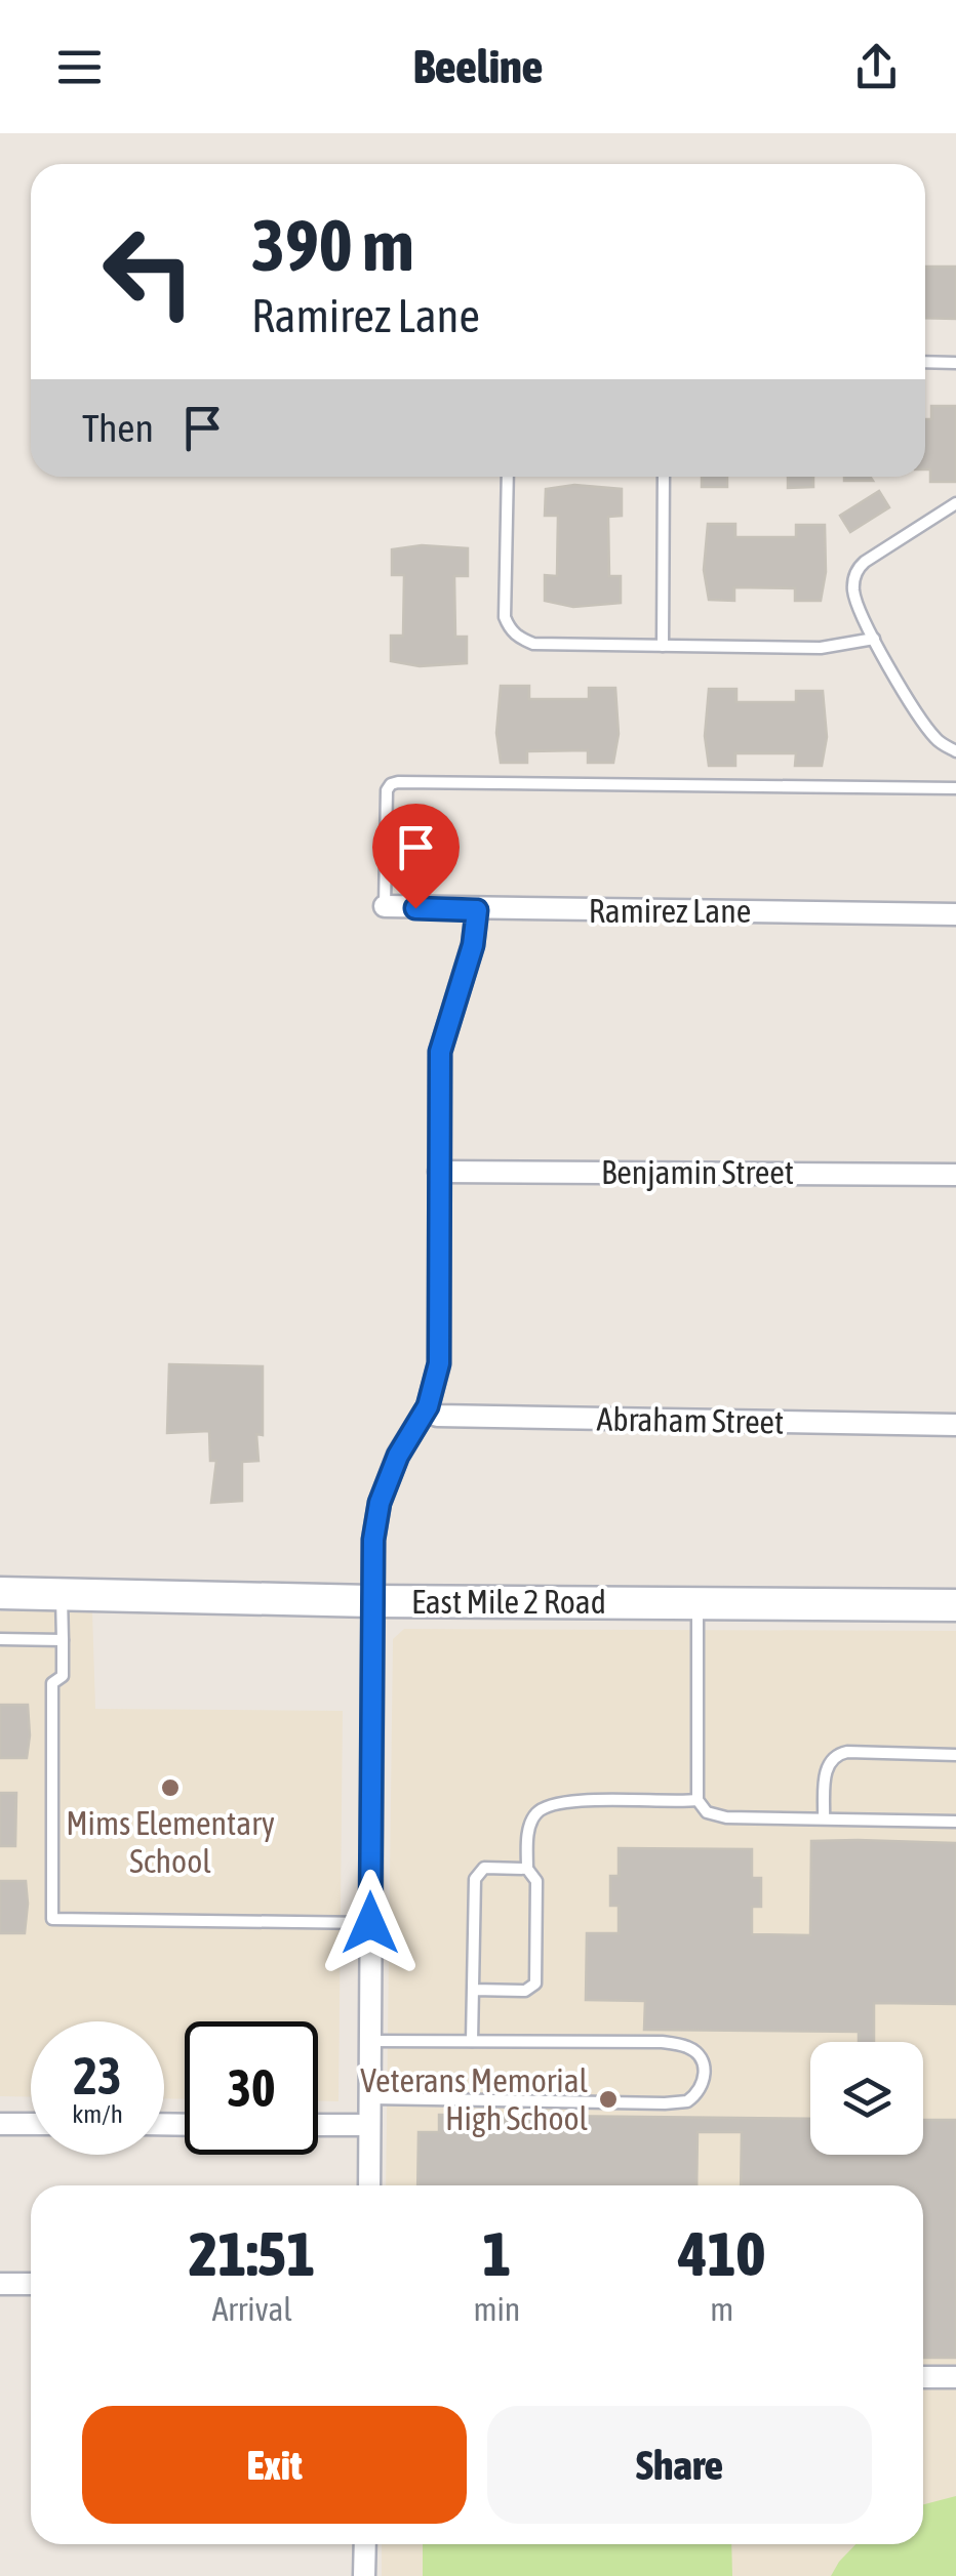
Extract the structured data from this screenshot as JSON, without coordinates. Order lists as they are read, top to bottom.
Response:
{
  "streets": {
    "main road": ["East Mile 2 Road"],
    "street": ["Ramirez Lane", "Benjamin Street", "Abraham Street"]
  },
  "places": ["Mims Elementary School", "Veterans Memorial High School"],
  "page": {
    "header": "Beeline",
    "turn": ["390 m", "Ramirez Lane"],
    "then": "Then",
    "speed": "23 km/h",
    "limit": "30",
    "eta": [
      "21:51",
      "Arrival",
      "1",
      "min",
      "410",
      "m"
    ],
    "buttons": ["Exit", "Share"]
  }
}
